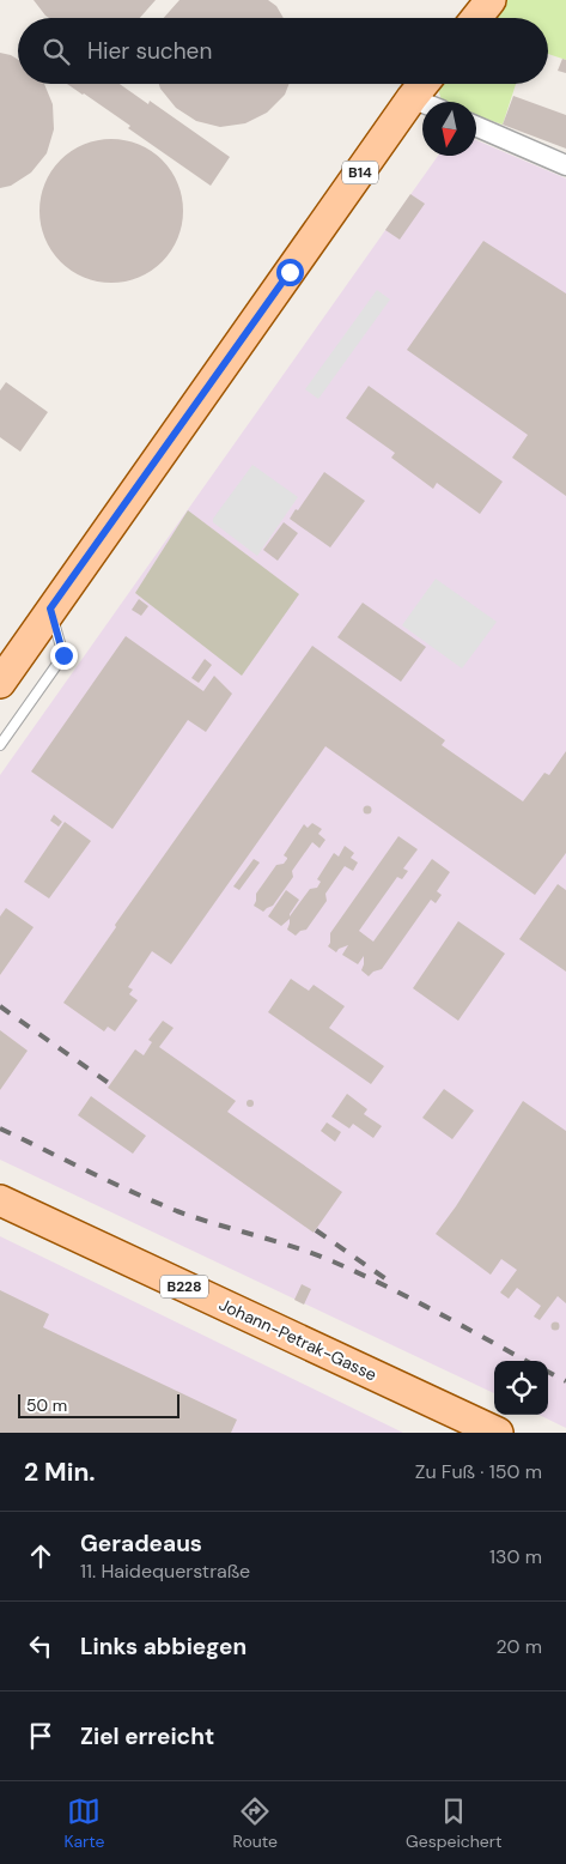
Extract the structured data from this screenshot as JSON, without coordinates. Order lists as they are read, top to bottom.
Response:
{
  "streets": {
    "main road": ["B14", "B228", "Johann-Petrak-Gasse"]
  },
  "scale_bar": "50 m",
  "north": "bottom",
  "page": {
    "search": "Hier suchen",
    "scale": "50 m",
    "heading": ["2 Min.", "Zu Fuß · 150 m"],
    "list": [
      ["Geradeaus", "11. Haidequerstraße", "130 m"],
      ["Links abbiegen", "20 m"],
      "Ziel erreicht"
    ],
    "nav": ["Karte", "Route", "Gespeichert"]
  }
}
